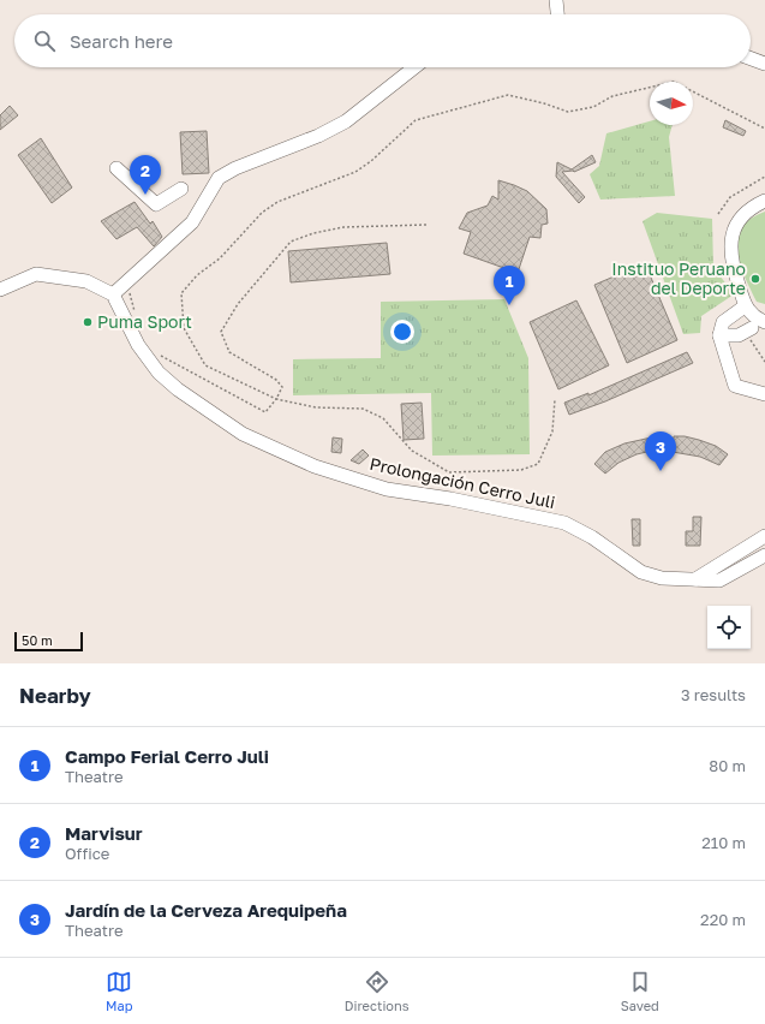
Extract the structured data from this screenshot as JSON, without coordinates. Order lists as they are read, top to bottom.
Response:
{
  "streets": {
    "street": ["Prolongación Cerro Juli"]
  },
  "places": ["Instituo Peruano del Deporte", "Puma Sport"],
  "scale_bar": "50 m",
  "north": "right",
  "page": {
    "search": "Search here",
    "pins": ["2", "1", "3"],
    "scale": "50 m",
    "heading": ["Nearby", "3 results"],
    "list": [
      {
        "mark": "1",
        "name": "Campo Ferial Cerro Juli",
        "note": "Theatre",
        "value": "80 m"
      },
      {
        "mark": "2",
        "name": "Marvisur",
        "note": "Office",
        "value": "210 m"
      },
      {
        "mark": "3",
        "name": "Jardín de la Cerveza Arequipeña",
        "note": "Theatre",
        "value": "220 m"
      }
    ],
    "nav": ["Map", "Directions", "Saved"]
  }
}
